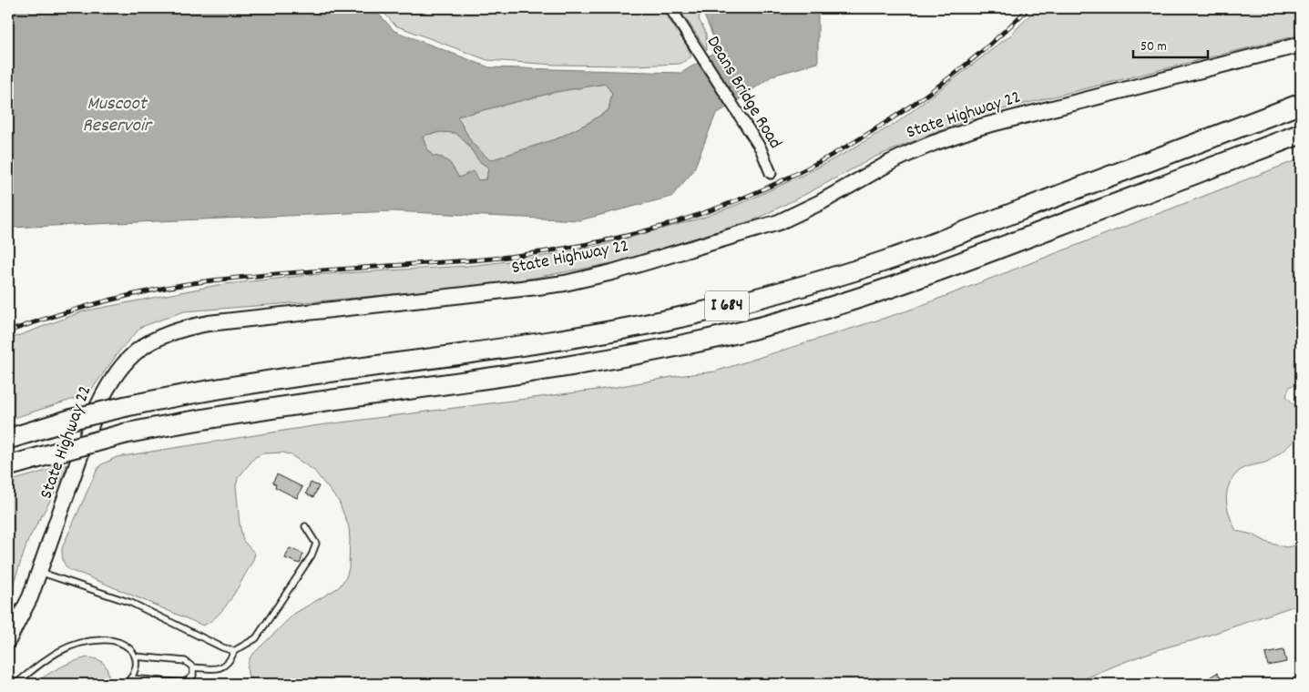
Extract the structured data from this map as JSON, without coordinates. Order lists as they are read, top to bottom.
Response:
{
  "streets": {
    "highway": ["I 684"],
    "main road": ["State Highway 22"],
    "street": ["Deans Bridge Road"]
  },
  "water": ["Muscoot Reservoir"],
  "scale_bar": "50 m"
}
